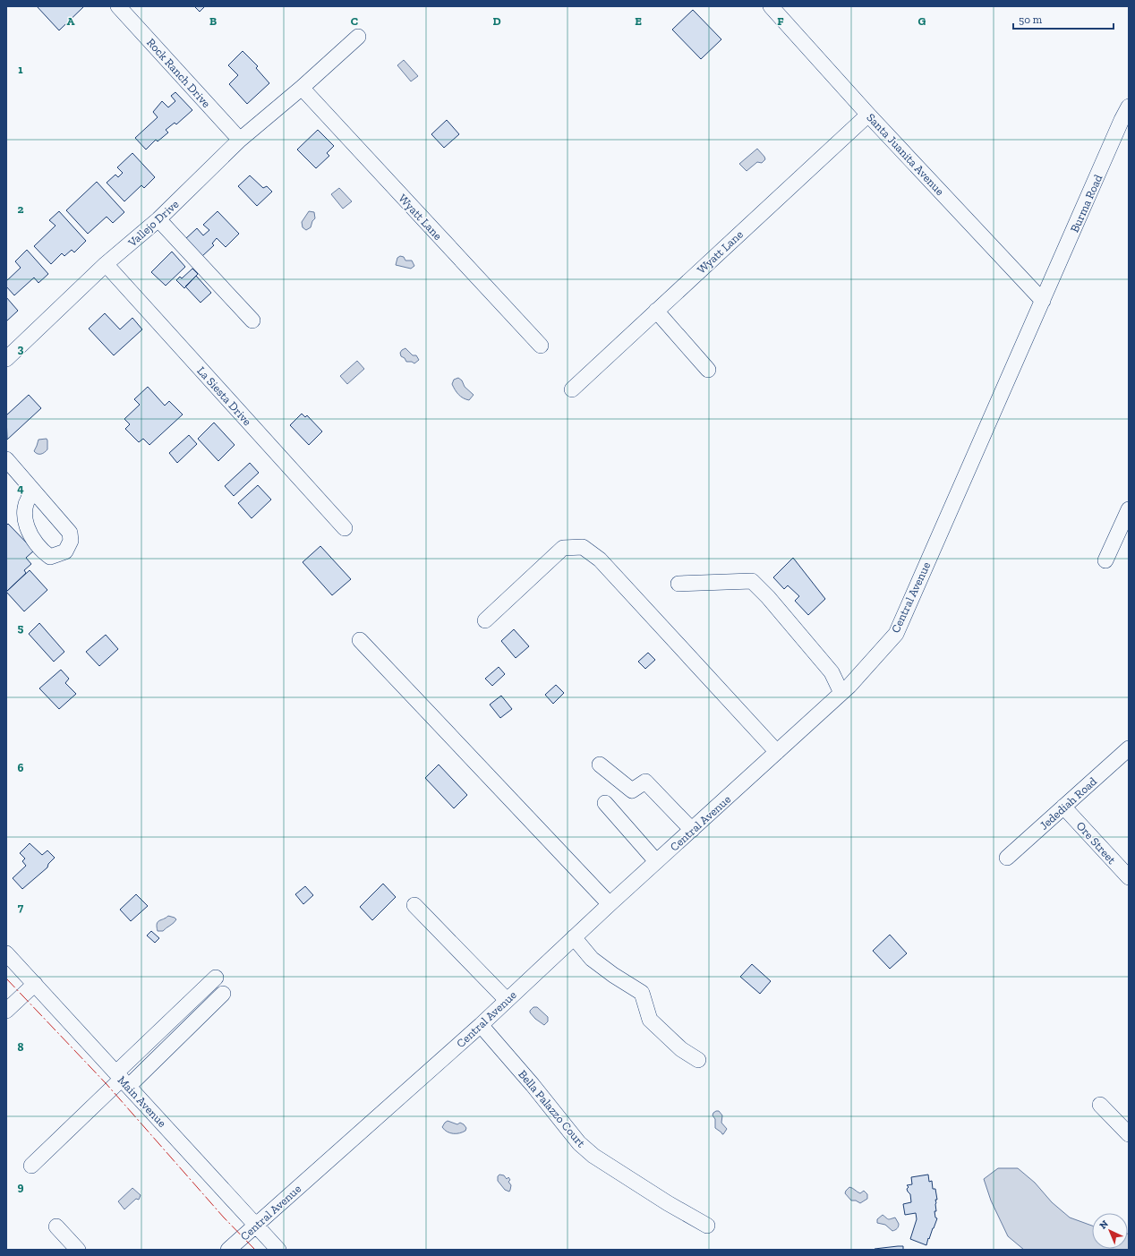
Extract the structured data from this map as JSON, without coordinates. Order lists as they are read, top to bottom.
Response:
{
  "streets": {
    "street": [
      "Rock Ranch Drive",
      "Santa Juanita Avenue",
      "Burma Road",
      "Wyatt Lane",
      "Vallejo Drive",
      "La Siesta Drive",
      "Central Avenue",
      "Jedediah Road",
      "Ore Street",
      "Main Avenue",
      "Bella Palazzo Court"
    ]
  },
  "crossings": [
    ["Rock Ranch Drive", "Vallejo Drive"],
    ["Santa Juanita Avenue", "Burma Road"],
    ["Santa Juanita Avenue", "Wyatt Lane"],
    ["Santa Juanita Avenue", "Central Avenue"],
    ["Burma Road", "Central Avenue"],
    ["Wyatt Lane", "Vallejo Drive"],
    ["Vallejo Drive", "La Siesta Drive"],
    ["Central Avenue", "Main Avenue"],
    ["Central Avenue", "Bella Palazzo Court"],
    ["Jedediah Road", "Ore Street"]
  ],
  "scale_bar": "50 m",
  "north": "top left",
  "grid": {
    "columns": [
      "A",
      "B",
      "C",
      "D",
      "E",
      "F",
      "G"
    ],
    "rows": [
      "1",
      "2",
      "3",
      "4",
      "5",
      "6",
      "7",
      "8",
      "9"
    ]
  }
}
